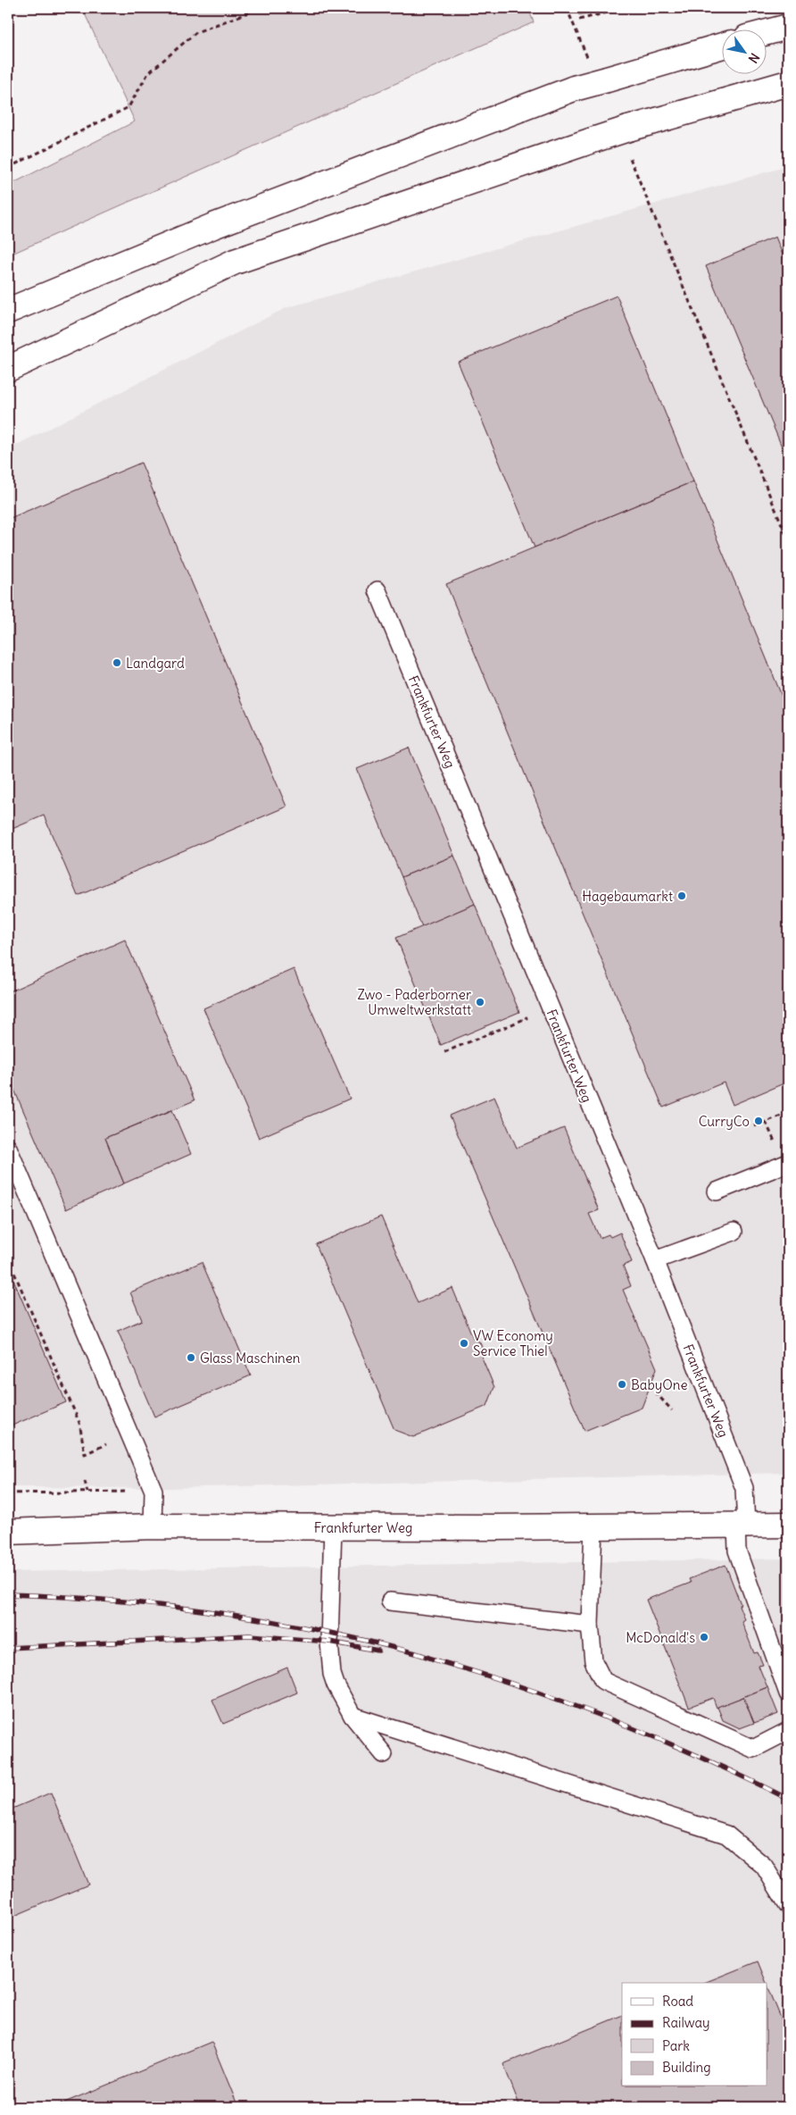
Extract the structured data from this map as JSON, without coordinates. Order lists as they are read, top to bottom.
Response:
{
  "streets": {
    "main road": ["Frankfurter Weg"]
  },
  "places": [
    "Landgard",
    "Hagebaumarkt",
    "Zwo - Paderborner Umweltwerkstatt",
    "CurryCo",
    "VW Economy Service Thiel",
    "Glass Maschinen",
    "BabyOne",
    "McDonald's"
  ],
  "legend": [
    "Road",
    "Railway",
    "Park",
    "Building"
  ],
  "north": "bottom right"
}
